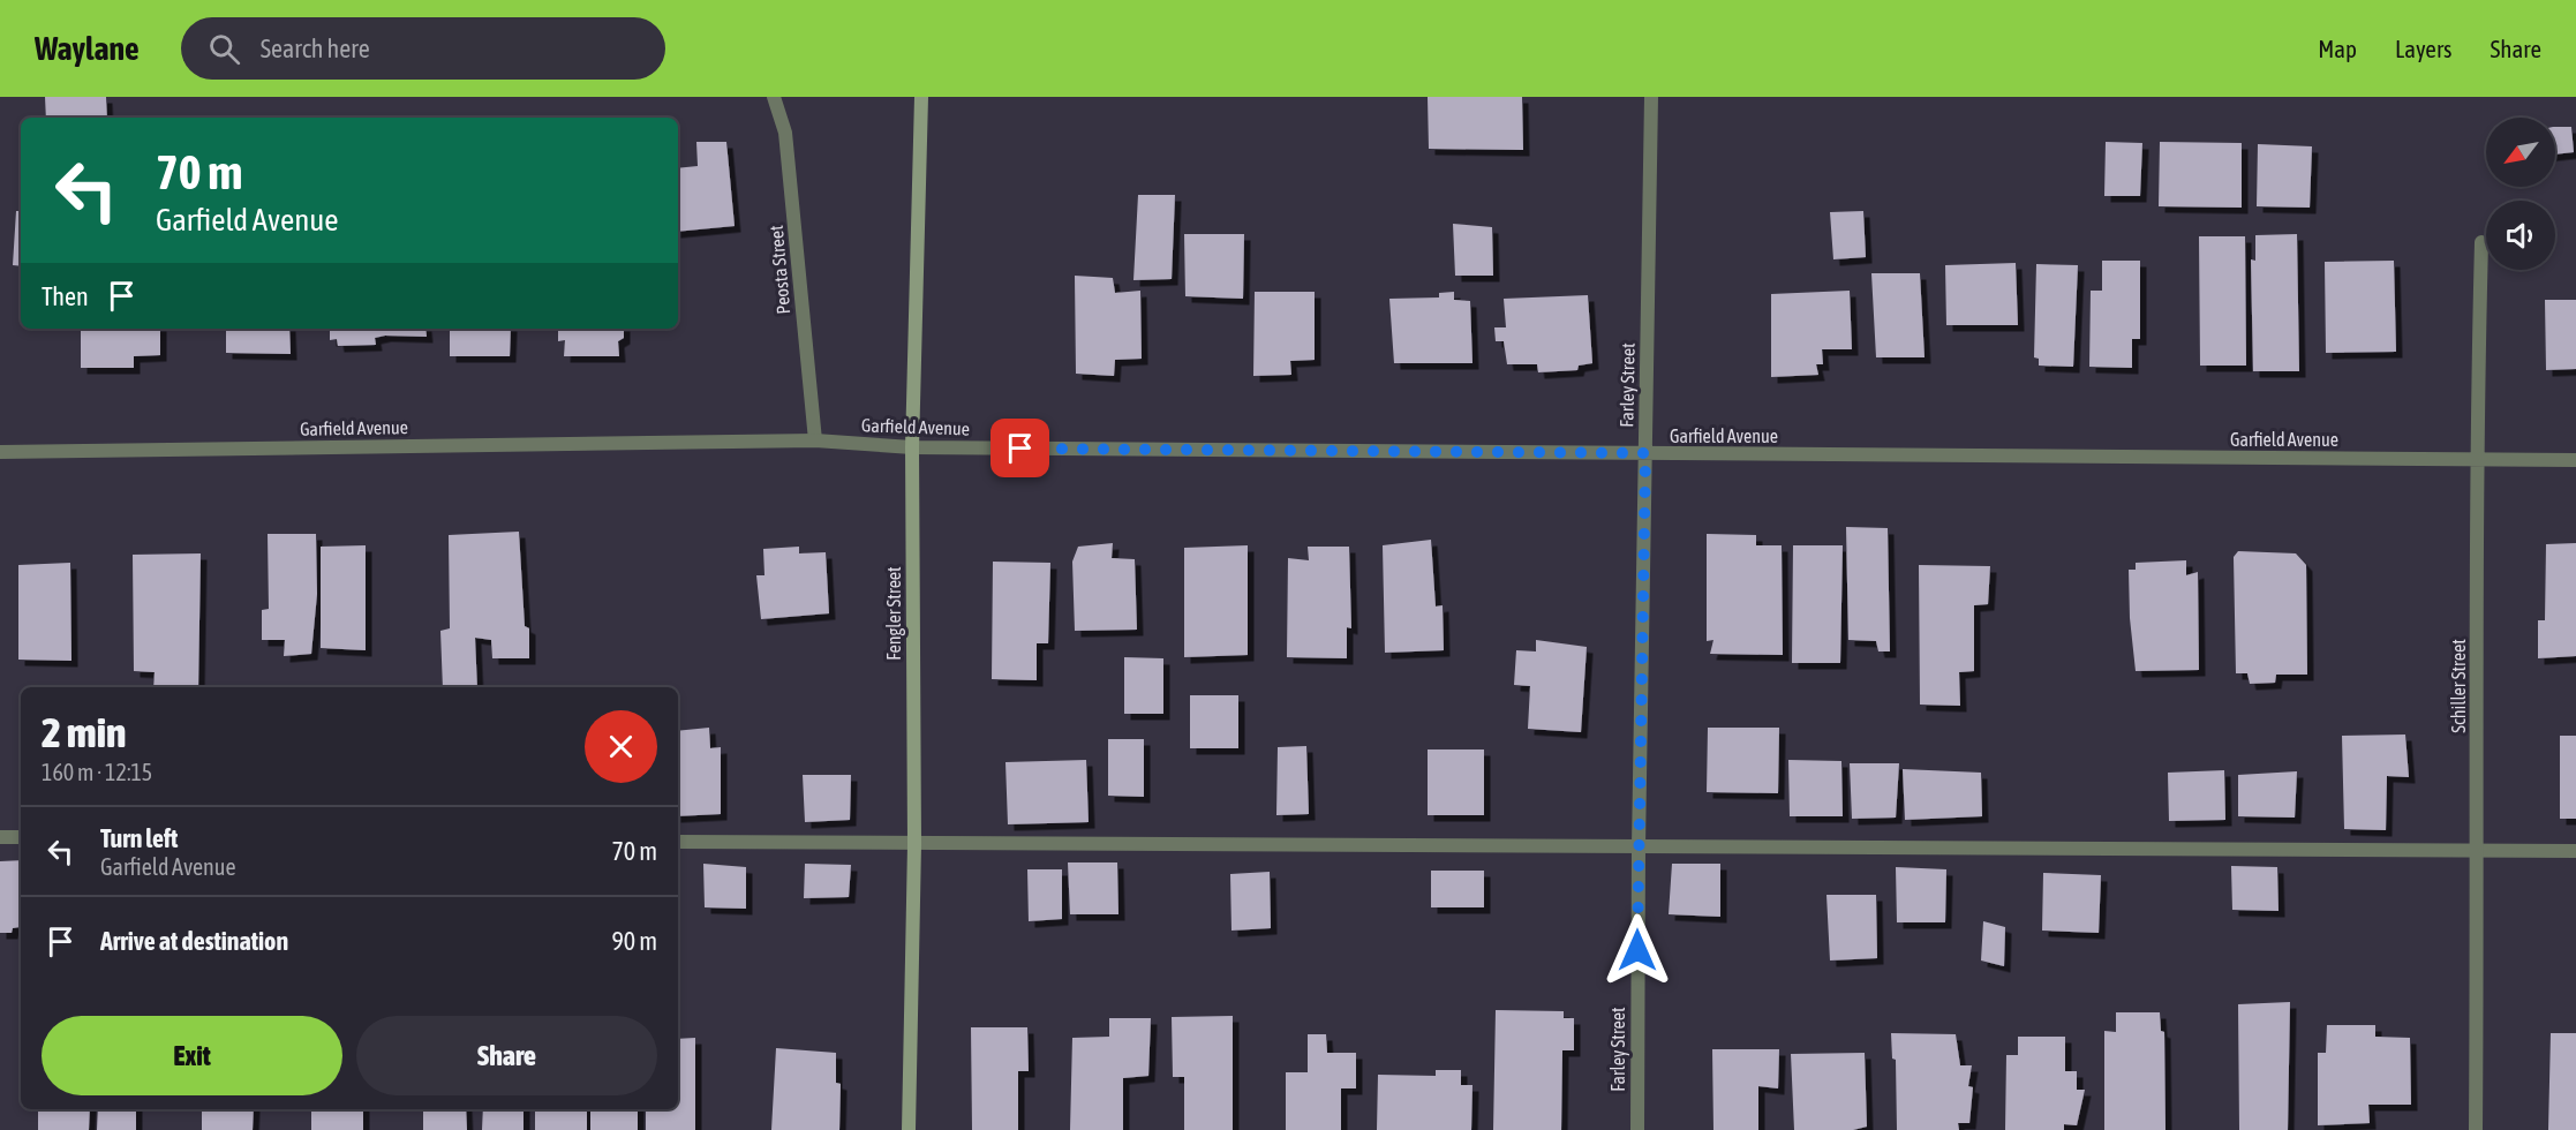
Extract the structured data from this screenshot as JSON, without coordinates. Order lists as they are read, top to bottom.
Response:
{
  "streets": {
    "main road": ["Fengler Street"],
    "street": [
      "Peosta Street",
      "Farley Street",
      "Garfield Avenue",
      "Schiller Street"
    ]
  },
  "crossings": [
    ["Peosta Street", "Garfield Avenue"],
    ["Farley Street", "Garfield Avenue"],
    ["Garfield Avenue", "Fengler Street"],
    ["Garfield Avenue", "Schiller Street"]
  ],
  "north": "bottom left",
  "page": {
    "header": "Waylane",
    "search": "Search here",
    "nav": ["Map", "Layers", "Share"],
    "turn": ["70 m", "Garfield Avenue"],
    "then": "Then",
    "heading": ["2 min", "160 m · 12:15"],
    "list": [
      {
        "name": "Turn left",
        "note": "Garfield Avenue",
        "value": "70 m"
      },
      {
        "name": "Arrive at destination",
        "value": "90 m"
      }
    ],
    "buttons": ["Exit", "Share"]
  }
}
